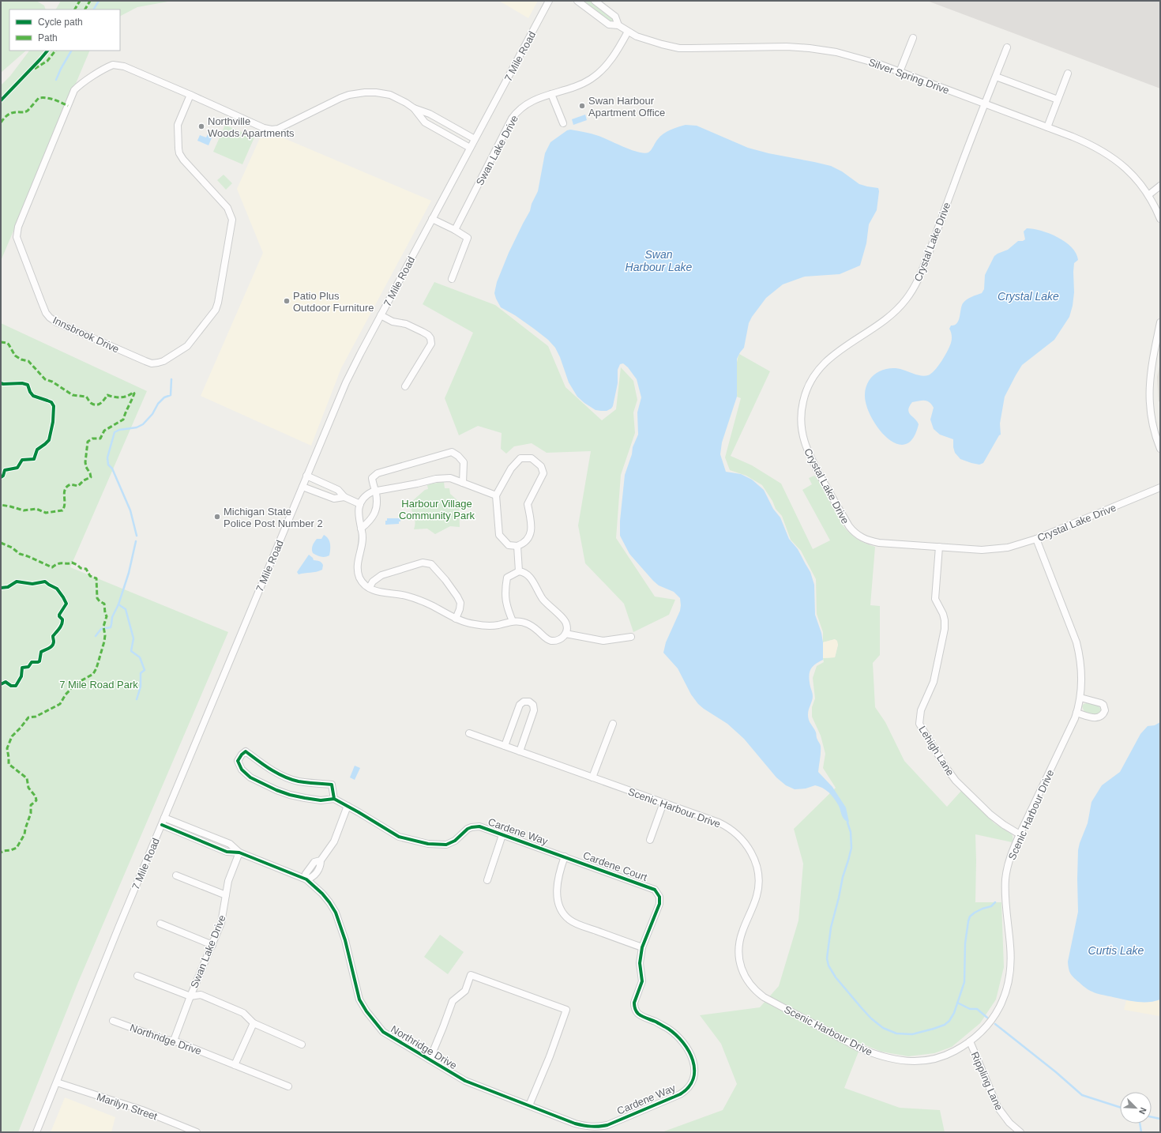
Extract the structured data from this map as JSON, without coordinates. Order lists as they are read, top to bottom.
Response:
{
  "streets": {
    "street": [
      "7 Mile Road",
      "Silver Spring Drive",
      "Swan Lake Drive",
      "Crystal Lake Drive",
      "Innsbrook Drive",
      "Lehigh Lane",
      "Scenic Harbour Drive",
      "Cardene Way",
      "Cardene Court",
      "Northridge Drive",
      "Rippling Lane",
      "Marilyn Street"
    ]
  },
  "crossings": [
    ["7 Mile Road", "Innsbrook Drive"],
    ["7 Mile Road", "Northridge Drive"],
    ["7 Mile Road", "Marilyn Street"],
    ["Silver Spring Drive", "Swan Lake Drive"],
    ["Silver Spring Drive", "Crystal Lake Drive"],
    ["Swan Lake Drive", "Northridge Drive"],
    ["Crystal Lake Drive", "Lehigh Lane"],
    ["Crystal Lake Drive", "Scenic Harbour Drive"],
    ["Lehigh Lane", "Scenic Harbour Drive"],
    ["Scenic Harbour Drive", "Rippling Lane"],
    ["Cardene Way", "Cardene Court"],
    ["Cardene Way", "Northridge Drive"]
  ],
  "water": ["Swan Harbour Lake", "Crystal Lake", "Curtis Lake"],
  "parks": ["Harbour Village Community Park", "7 Mile Road Park"],
  "places": [
    "Swan Harbour Apartment Office",
    "Northville Woods Apartments",
    "Patio Plus Outdoor Furniture",
    "Michigan State Police Post Number 2"
  ],
  "legend": ["Cycle path", "Path"],
  "north": "bottom right"
}
